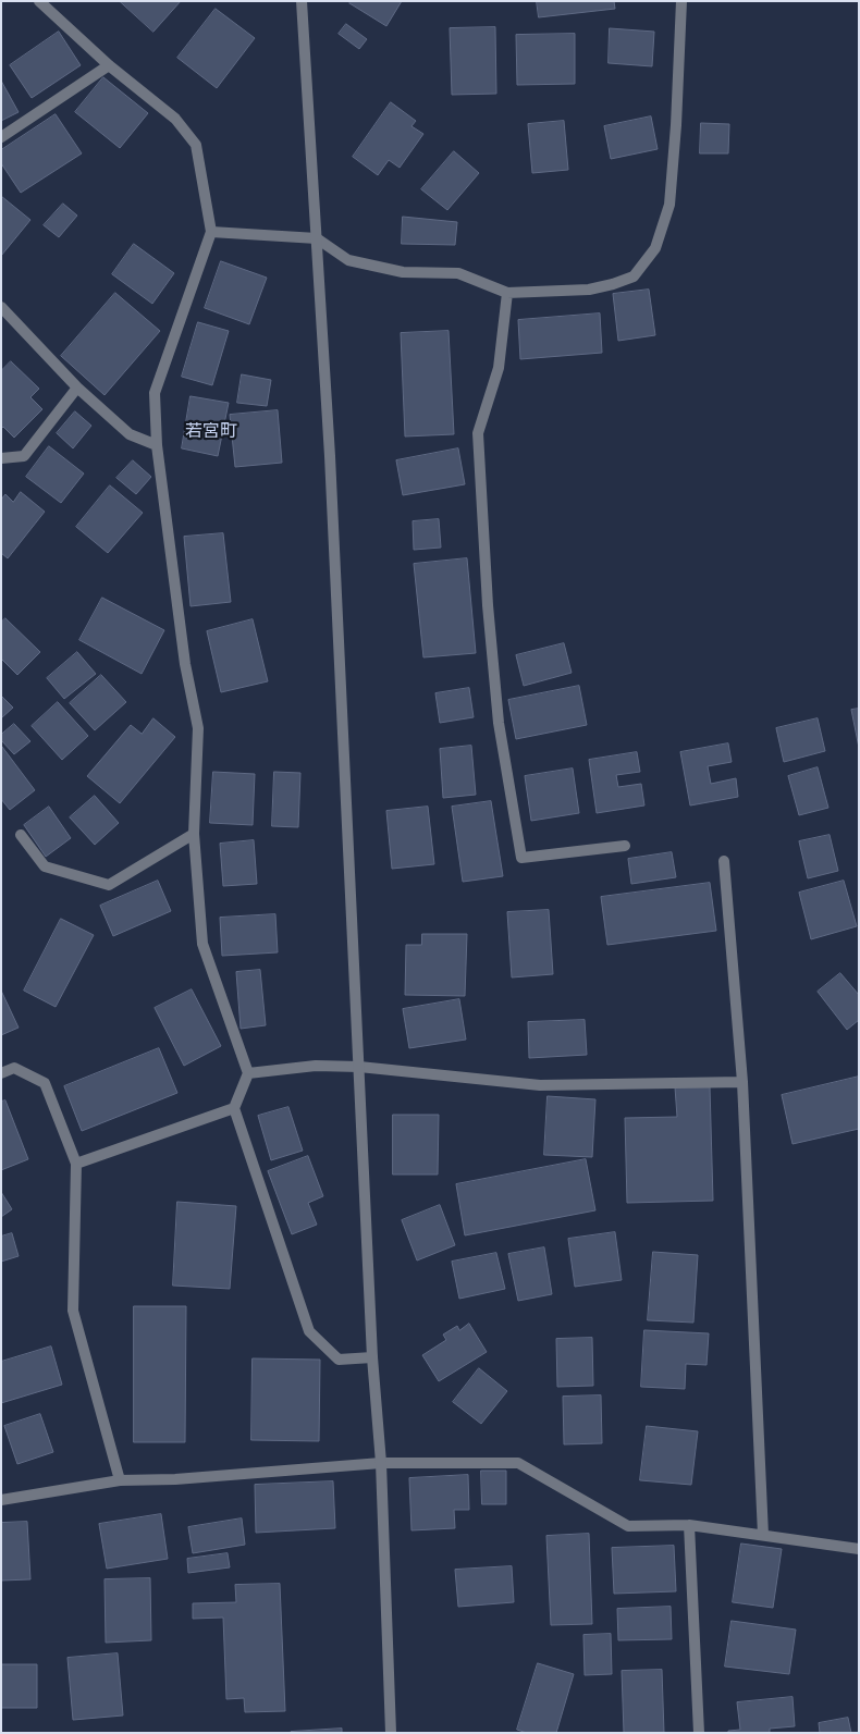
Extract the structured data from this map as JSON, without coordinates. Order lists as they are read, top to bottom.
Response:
{
  "districts": ["若宮町"]
}
